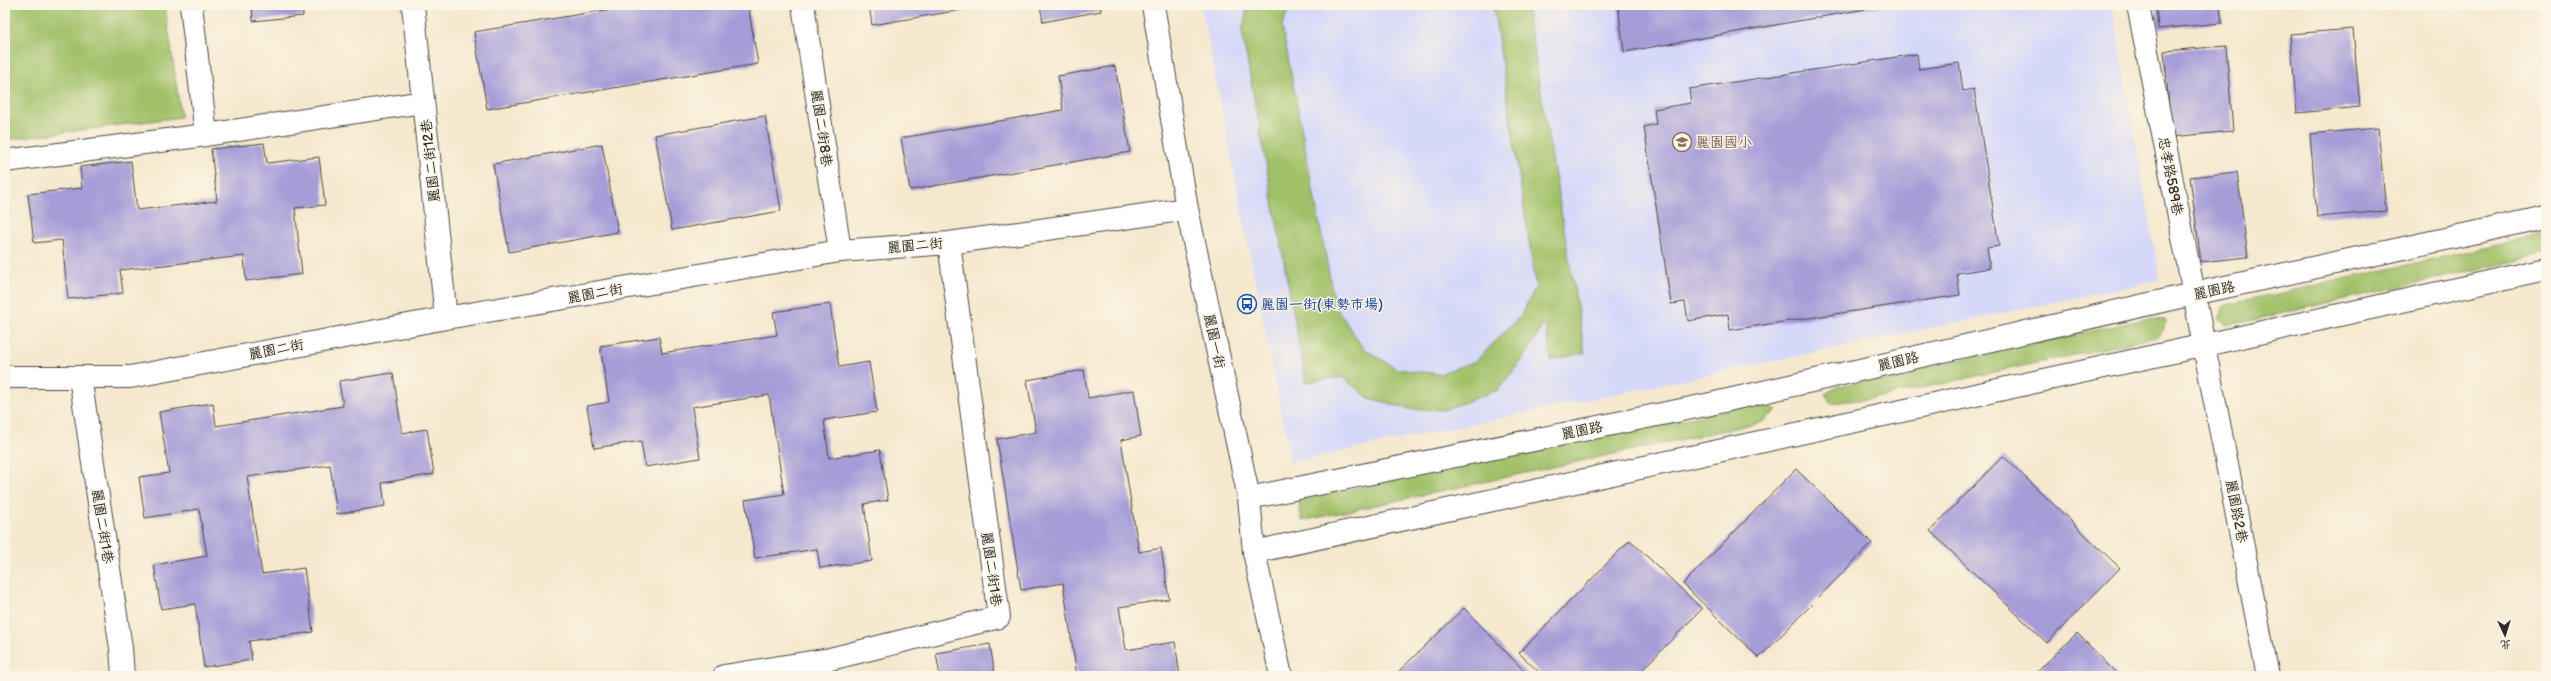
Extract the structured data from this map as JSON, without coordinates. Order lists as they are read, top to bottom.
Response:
{
  "streets": {
    "street": [
      "麗園二街8巷",
      "麗園二街12巷",
      "忠孝路589巷",
      "麗園二街",
      "麗園路",
      "麗園一街",
      "麗園路2巷",
      "麗園二街1巷"
    ]
  },
  "crossings": [
    ["麗園二街8巷", "麗園二街"],
    ["麗園二街12巷", "麗園二街"],
    ["忠孝路589巷", "麗園路"],
    ["忠孝路589巷", "麗園路2巷"],
    ["麗園二街", "麗園一街"],
    ["麗園二街", "麗園二街1巷"],
    ["麗園路", "麗園一街"]
  ],
  "places": {
    "school or university": ["麗園國小"],
    "bus stop": ["麗園一街(東勢市場)"]
  },
  "north": "bottom"
}
